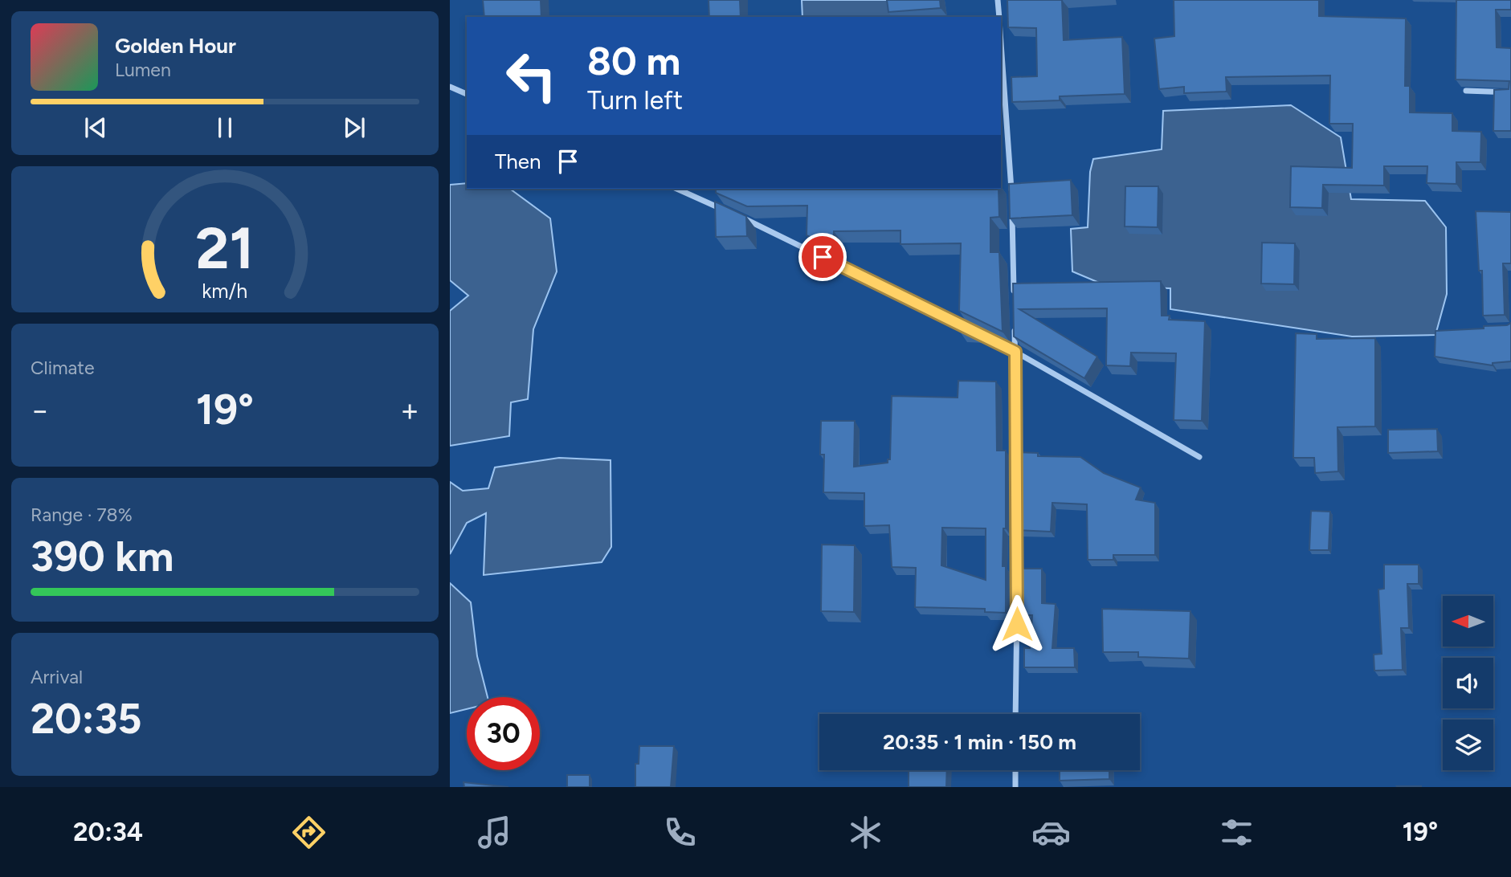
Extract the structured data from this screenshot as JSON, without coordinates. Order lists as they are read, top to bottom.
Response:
{
  "north": "left",
  "page": {
    "turn": ["80 m", "Turn left"],
    "song": ["Golden Hour", "Lumen"],
    "then": "Then",
    "tile": [
      "Climate",
      ["Range · 78%", "390 km"],
      ["Arrival", "20:35"]
    ],
    "heat": ["−", "19°", "+"],
    "limit": "30",
    "trip": "20:35 · 1 min · 150 m",
    "tabs": ["20:34", "19°"],
    "gauge": ["21", "km/h"]
  }
}
